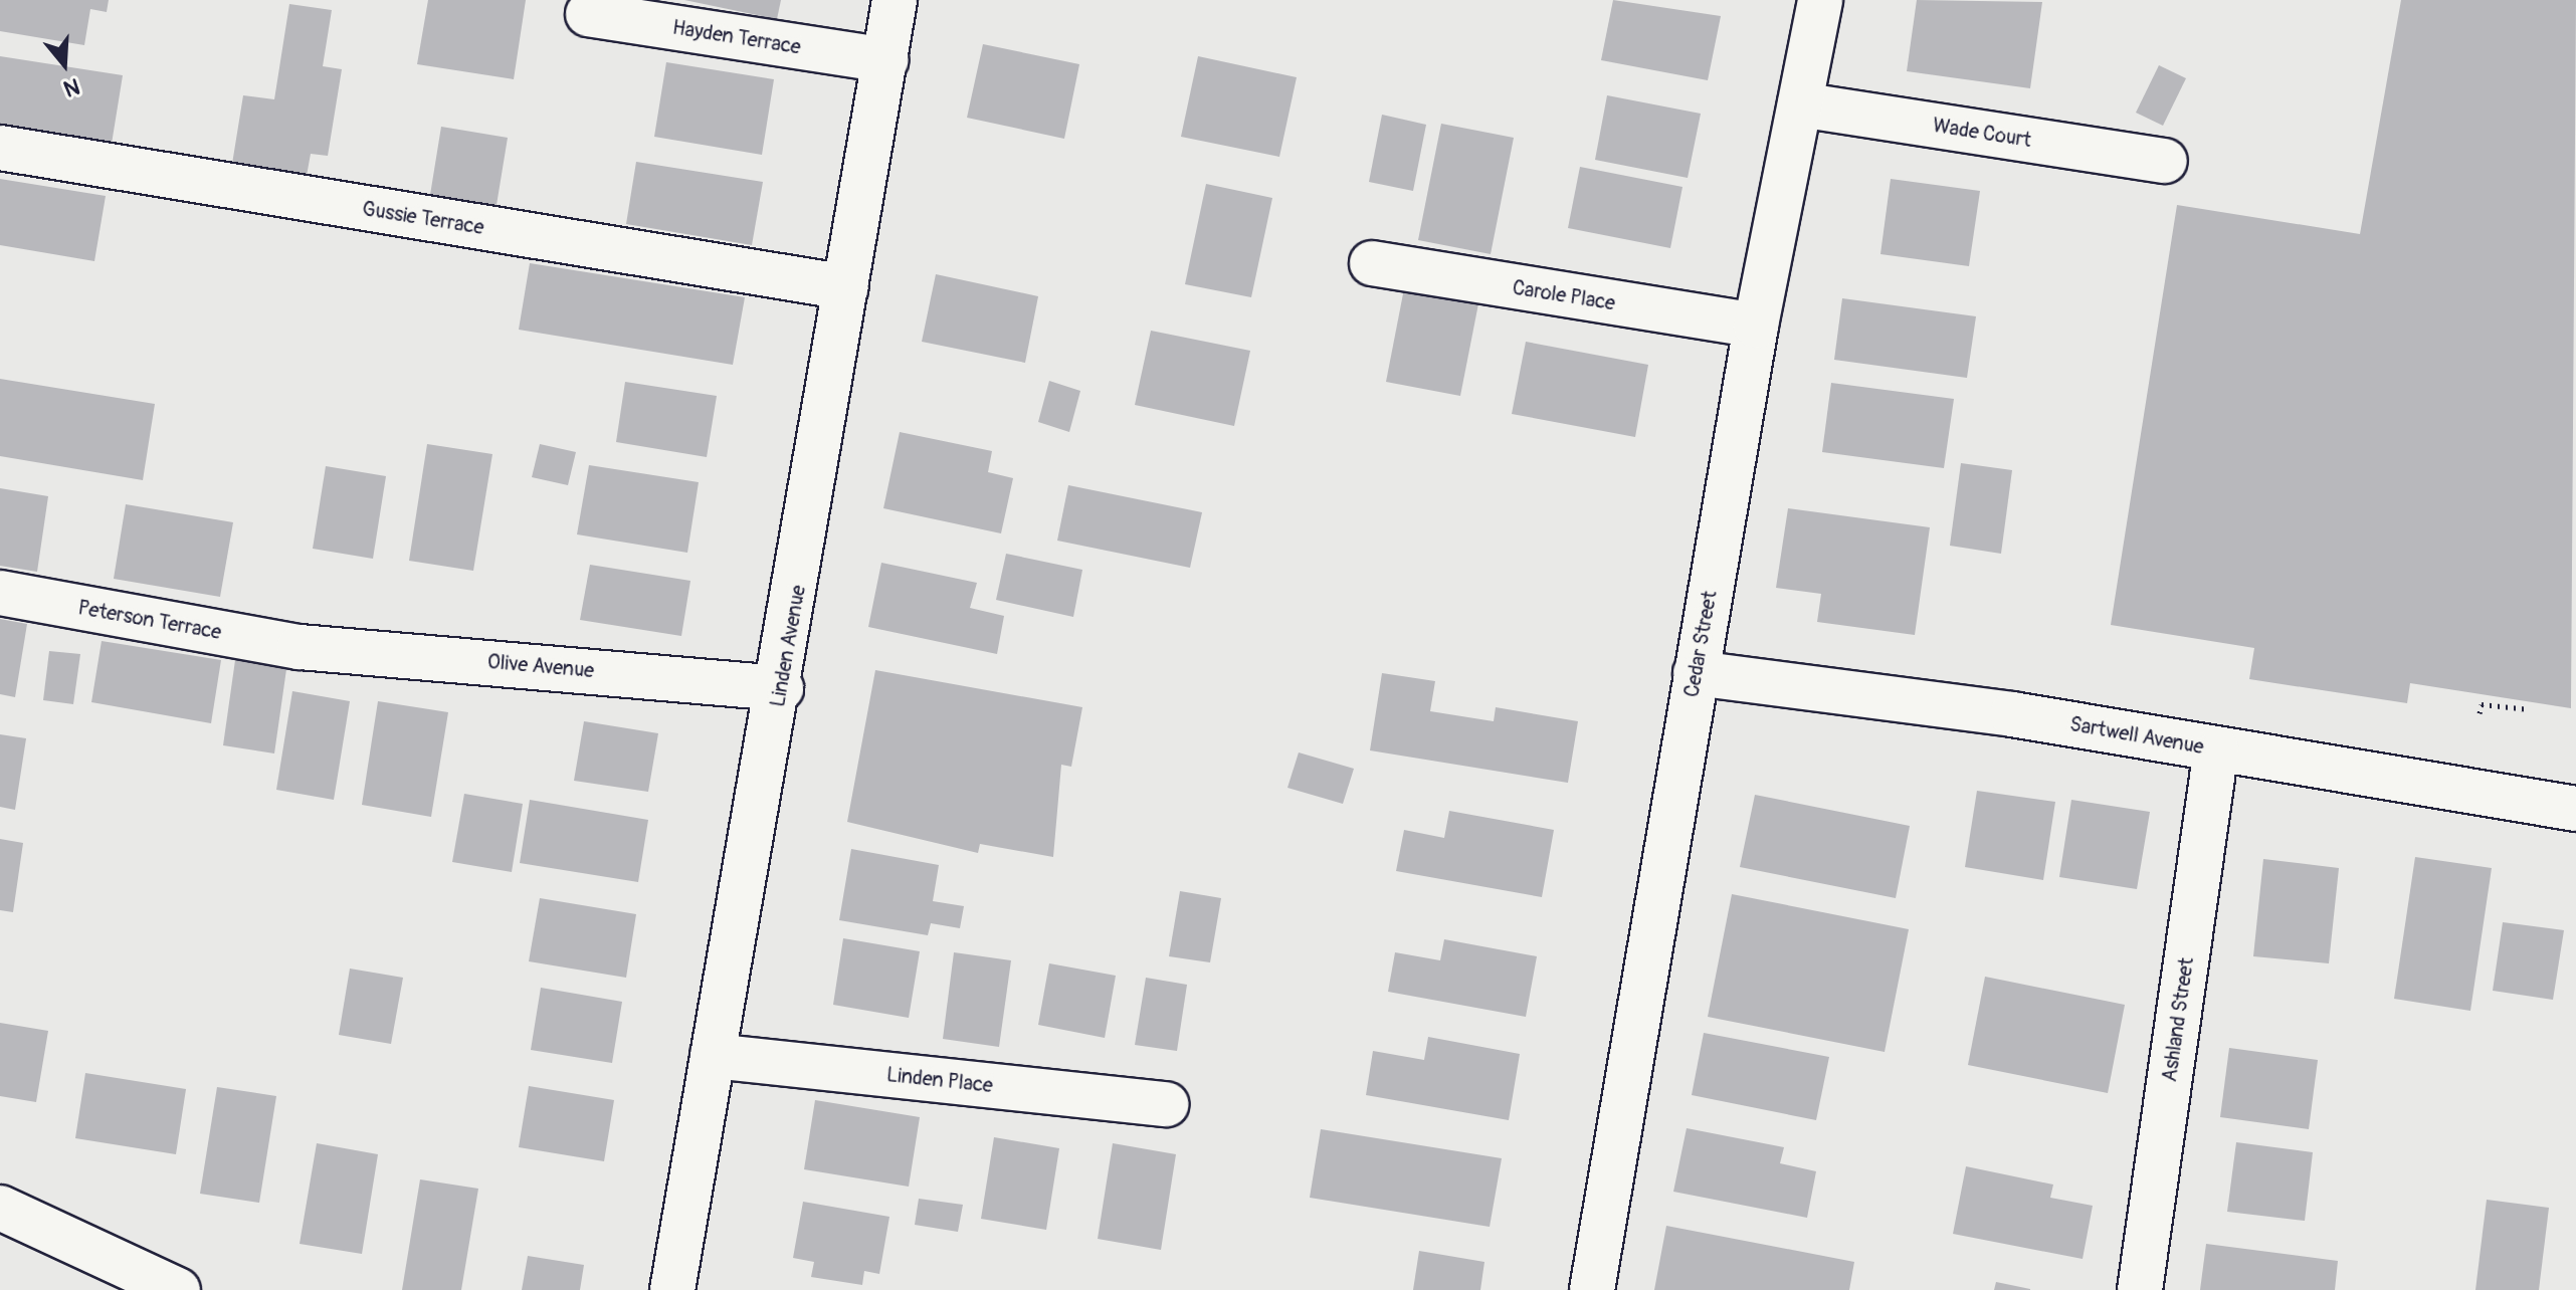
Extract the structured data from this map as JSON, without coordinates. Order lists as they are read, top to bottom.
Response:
{
  "streets": {
    "street": [
      "Hayden Terrace",
      "Wade Court",
      "Gussie Terrace",
      "Carole Place",
      "Peterson Terrace",
      "Cedar Street",
      "Linden Avenue",
      "Olive Avenue",
      "Sartwell Avenue",
      "Ashland Street",
      "Linden Place"
    ]
  },
  "crossings": [
    ["Hayden Terrace", "Linden Avenue"],
    ["Wade Court", "Cedar Street"],
    ["Gussie Terrace", "Linden Avenue"],
    ["Carole Place", "Cedar Street"],
    ["Peterson Terrace", "Olive Avenue"],
    ["Cedar Street", "Sartwell Avenue"],
    ["Linden Avenue", "Olive Avenue"],
    ["Linden Avenue", "Linden Place"],
    ["Sartwell Avenue", "Ashland Street"]
  ],
  "north": "bottom"
}
